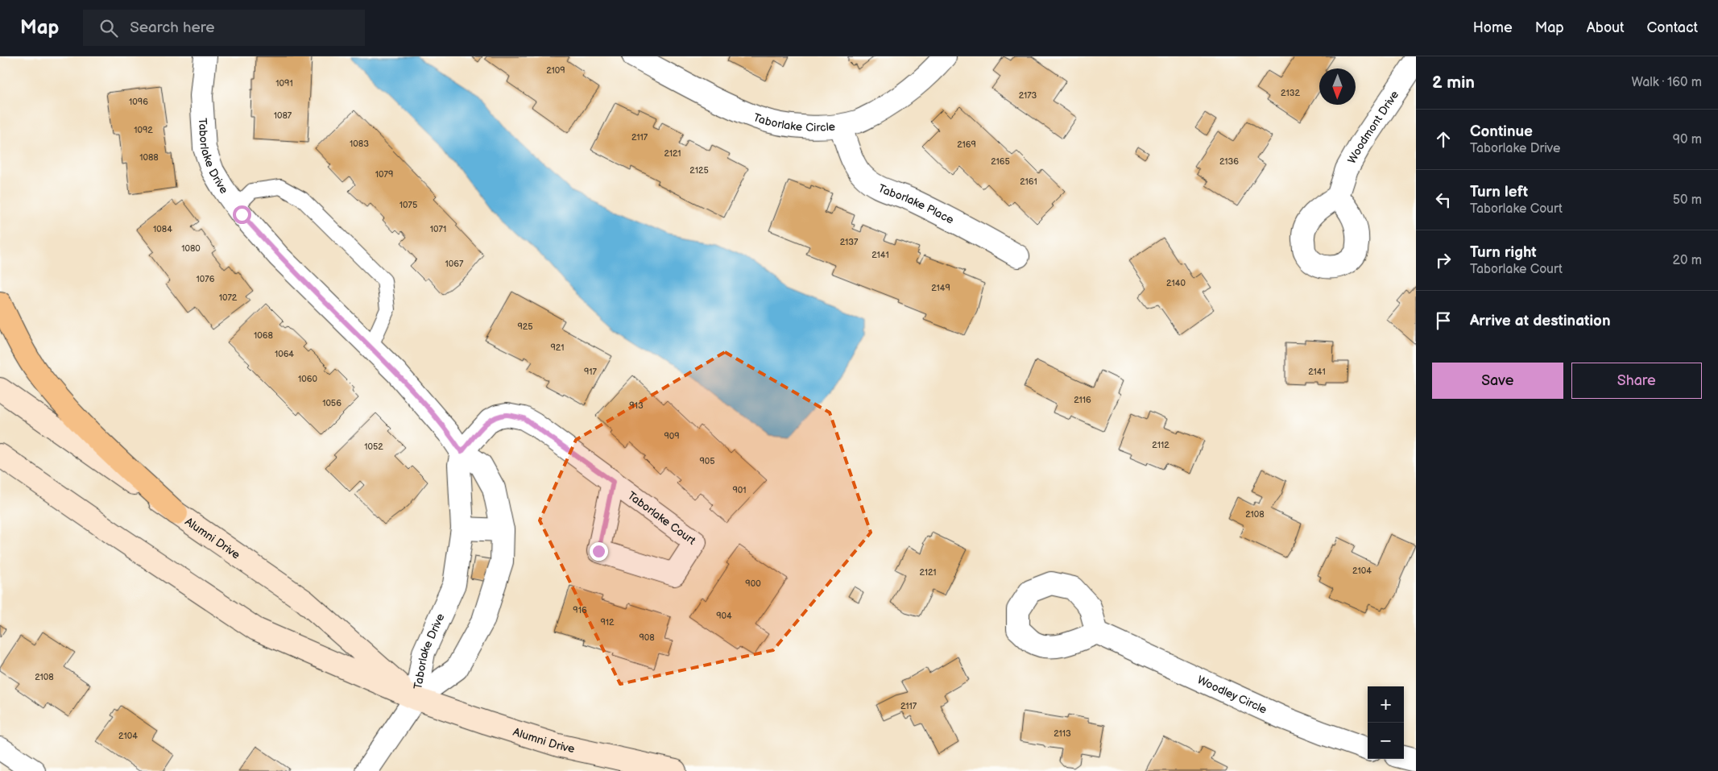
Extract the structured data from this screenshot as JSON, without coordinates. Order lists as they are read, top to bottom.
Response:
{
  "streets": {
    "main road": ["Alumni Drive"],
    "street": [
      "Taborlake Circle",
      "Woodmont Drive",
      "Taborlake Drive",
      "Taborlake Place",
      "Taborlake Court",
      "Woodley Circle"
    ]
  },
  "crossings": [
    ["Taborlake Circle", "Taborlake Place"],
    ["Taborlake Drive", "Taborlake Court"],
    ["Taborlake Drive", "Alumni Drive"]
  ],
  "house_numbers": [
    "2109",
    "1091",
    "2132",
    "2173",
    "1096",
    "1087",
    "1092",
    "2117",
    "1083",
    "2169",
    "2121",
    "1088",
    "2165",
    "2136",
    "2125",
    "1079",
    "2161",
    "1075",
    "1084",
    "1071",
    "2137",
    "1080",
    "2141",
    "1067",
    "1076",
    "2140",
    "2149",
    "1072",
    "925",
    "1068",
    "921",
    "1064",
    "917",
    "2141",
    "1060",
    "2116",
    "1056",
    "913",
    "909",
    "2112",
    "1052",
    "905",
    "901",
    "2108",
    "2104",
    "2121",
    "900",
    "916",
    "904",
    "912",
    "908",
    "2108",
    "2117",
    "2113",
    "2104"
  ],
  "north": "bottom",
  "page": {
    "header": "Map",
    "search": "Search here",
    "nav": [
      "Home",
      "Map",
      "About",
      "Contact"
    ],
    "heading": ["2 min", "Walk · 160 m"],
    "list": [
      ["Continue", "Taborlake Drive", "90 m"],
      ["Turn left", "Taborlake Court", "50 m"],
      ["Turn right", "Taborlake Court", "20 m"],
      "Arrive at destination"
    ],
    "buttons": ["Save", "Share"],
    "map_buttons": ["+", "−"]
  }
}
